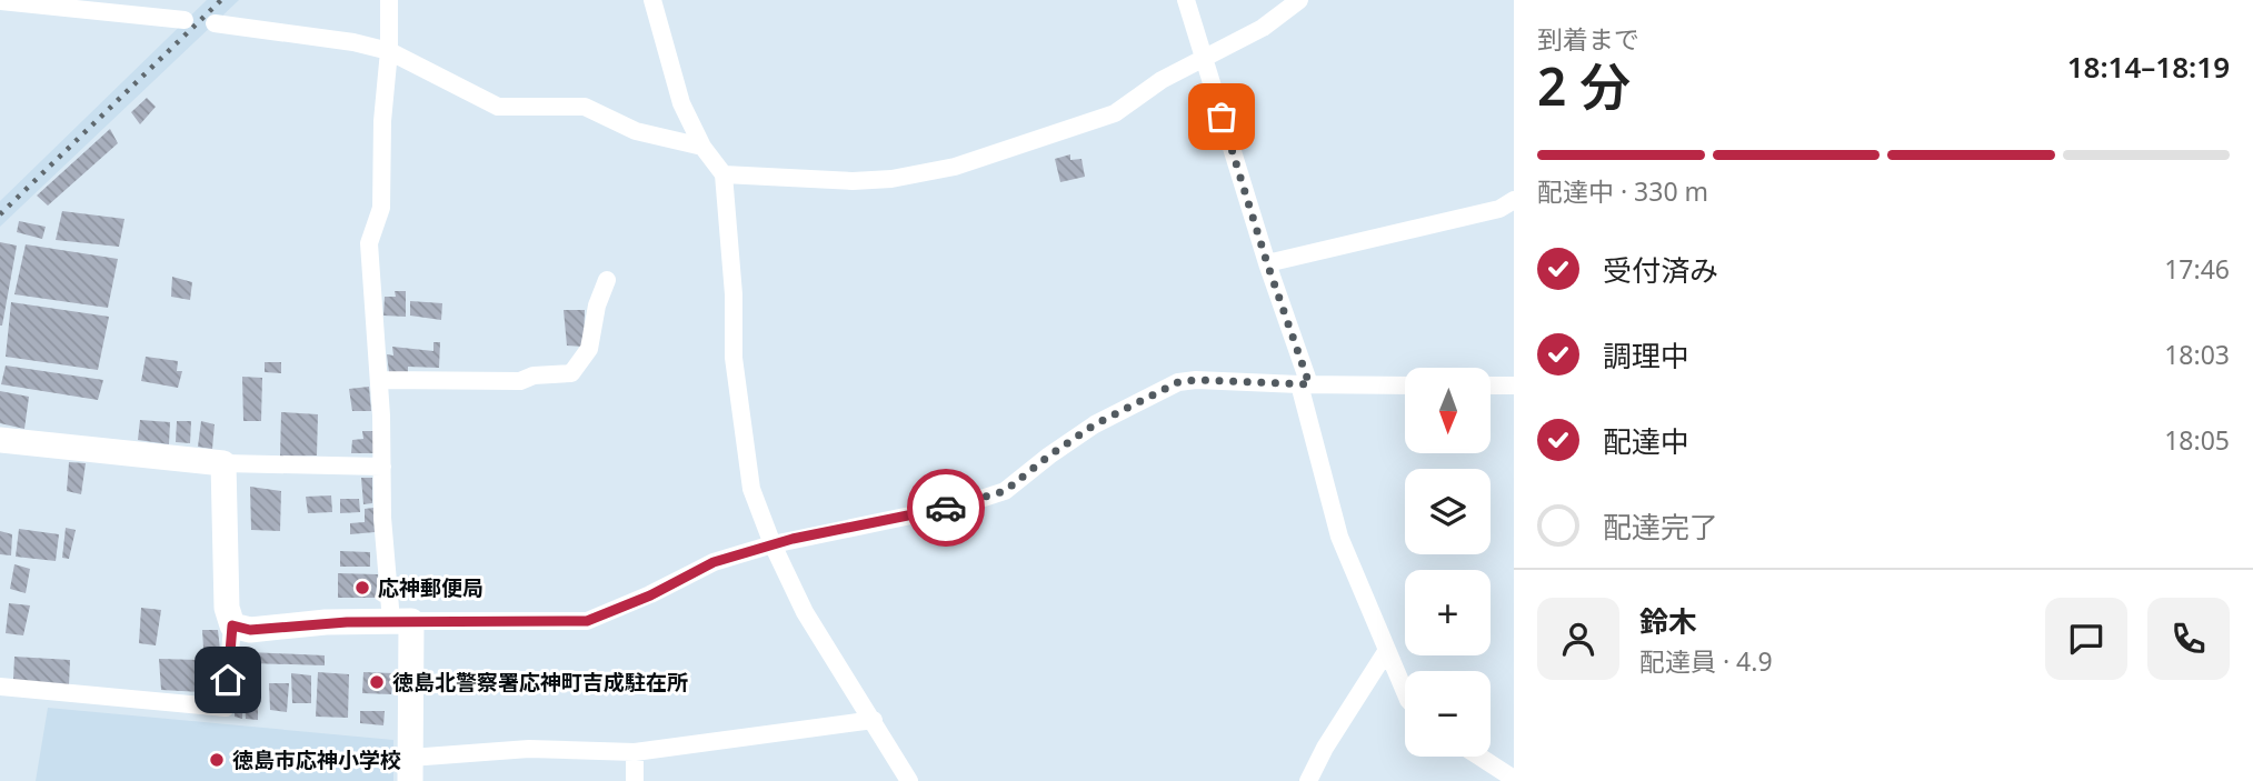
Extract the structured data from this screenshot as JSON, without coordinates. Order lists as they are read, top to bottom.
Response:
{
  "places": ["応神郵便局", "徳島北警察署応神町吉成駐在所", "徳島市応神小学校"],
  "north": "bottom",
  "page": {
    "heading": ["2 分", "到着まで", "18:14–18:19"],
    "panel": ["鈴木", "配達員 · 4.9"],
    "bar": "配達中 · 330 m",
    "list": [
      ["受付済み", "17:46"],
      ["調理中", "18:03"],
      ["配達中", "18:05"],
      "配達完了"
    ],
    "map_buttons": ["+", "−"]
  }
}
